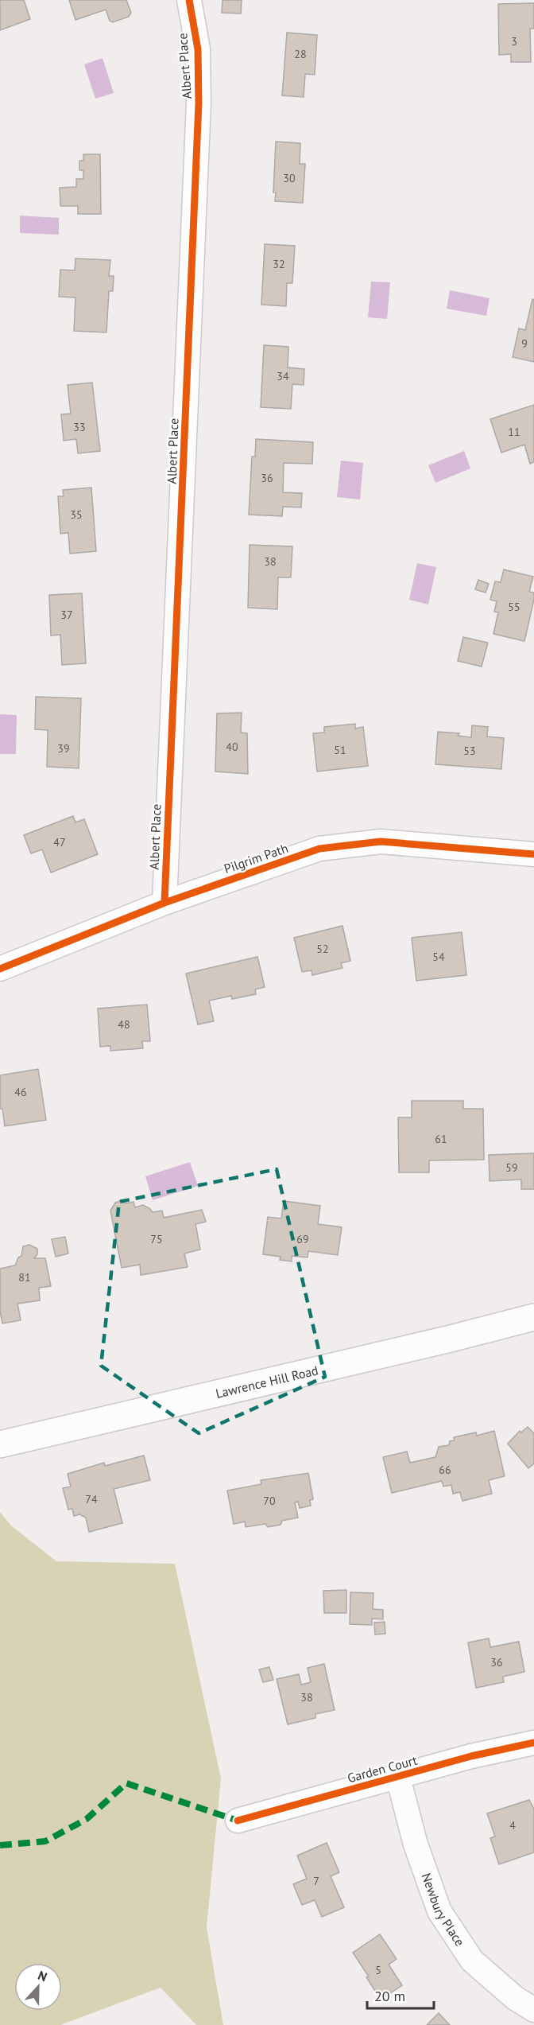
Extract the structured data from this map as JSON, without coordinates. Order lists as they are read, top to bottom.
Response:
{
  "streets": {
    "main road": ["Lawrence Hill Road"],
    "street": [
      "Albert Place",
      "Pilgrim Path",
      "Garden Court",
      "Newbury Place"
    ]
  },
  "crossings": [
    ["Albert Place", "Pilgrim Path"],
    ["Garden Court", "Newbury Place"]
  ],
  "house_numbers": [
    "3",
    "28",
    "30",
    "32",
    "9",
    "34",
    "33",
    "11",
    "36",
    "35",
    "38",
    "55",
    "37",
    "40",
    "39",
    "51",
    "53",
    "47",
    "52",
    "54",
    "48",
    "46",
    "61",
    "59",
    "75",
    "69",
    "81",
    "66",
    "74",
    "70",
    "36",
    "38",
    "4",
    "7",
    "5"
  ],
  "scale_bar": "20 m",
  "north": "top"
}
